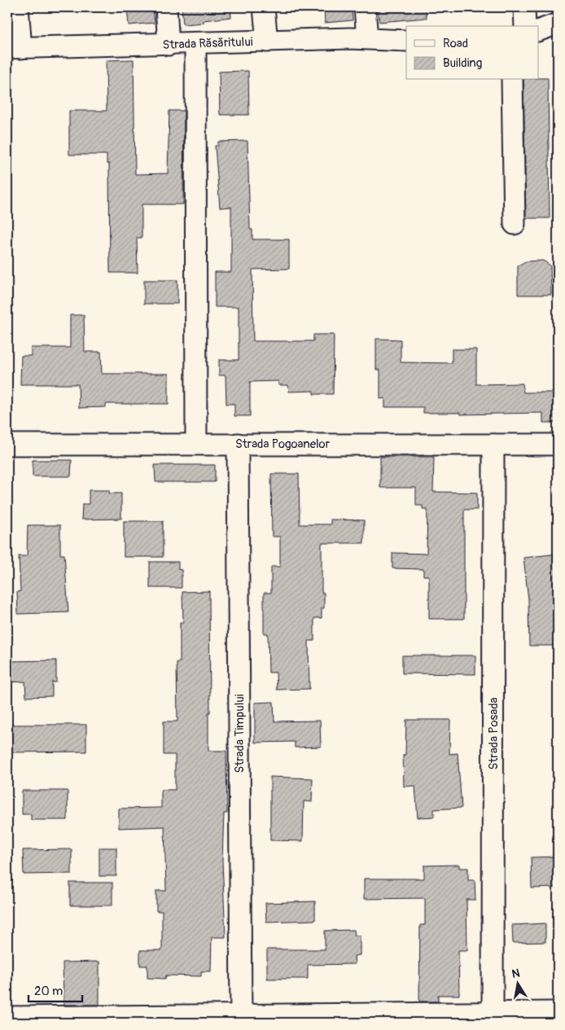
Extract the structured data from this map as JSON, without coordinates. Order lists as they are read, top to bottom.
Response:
{
  "streets": {
    "street": [
      "Strada Răsăritului",
      "Strada Pogoanelor",
      "Strada Timpului",
      "Strada Posada"
    ]
  },
  "crossings": [
    ["Strada Pogoanelor", "Strada Timpului"],
    ["Strada Pogoanelor", "Strada Posada"]
  ],
  "legend": ["Road", "Building"],
  "scale_bar": "20 m",
  "north": "top"
}
